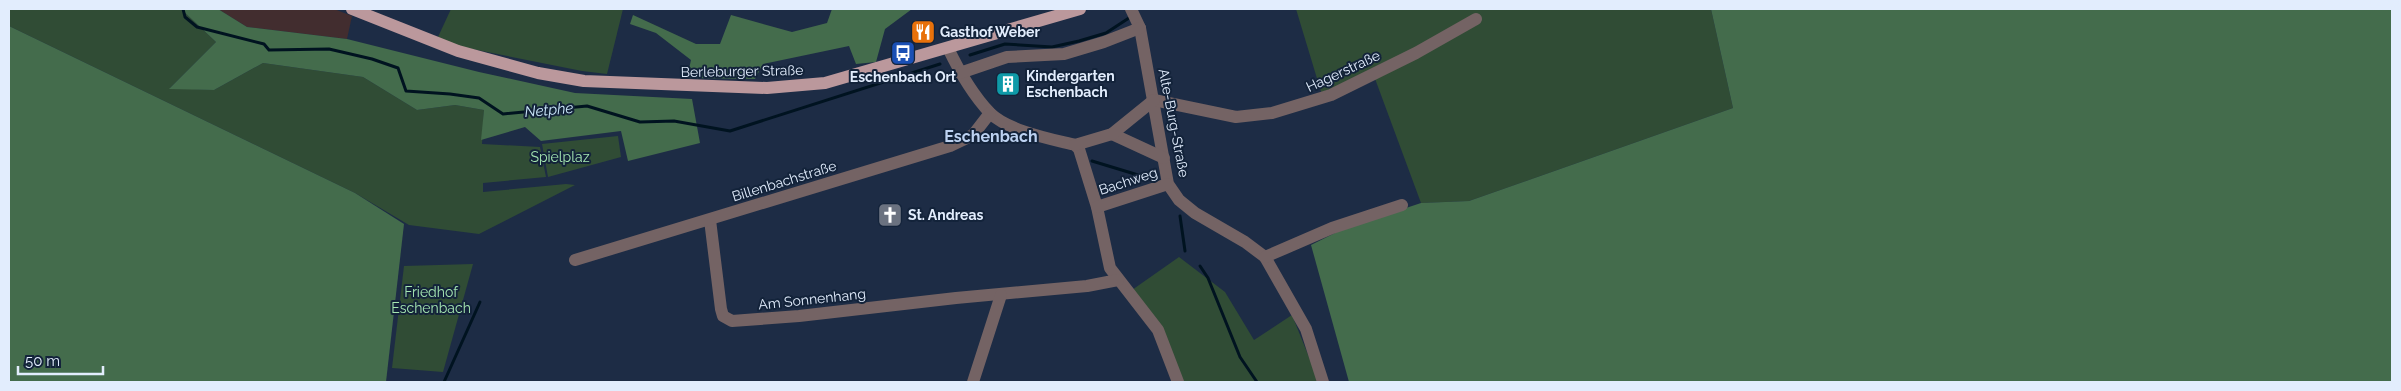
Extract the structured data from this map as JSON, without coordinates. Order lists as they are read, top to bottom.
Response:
{
  "streets": {
    "main road": ["Berleburger Straße"],
    "street": [
      "Hagerstraße",
      "Alte-Burg-Straße",
      "Billenbachstraße",
      "Bachweg",
      "Am Sonnenhang"
    ]
  },
  "crossings": [
    ["Hagerstraße", "Alte-Burg-Straße"],
    ["Alte-Burg-Straße", "Bachweg"],
    ["Billenbachstraße", "Am Sonnenhang"]
  ],
  "districts": ["Eschenbach"],
  "water": ["Netphe"],
  "parks": ["Spielplaz", "Friedhof Eschenbach"],
  "places": {
    "restaurant": ["Gasthof Weber"],
    "bus stop": ["Eschenbach Ort"],
    "building": ["Kindergarten Eschenbach"],
    "church": ["St. Andreas"]
  },
  "scale_bar": "50 m"
}
